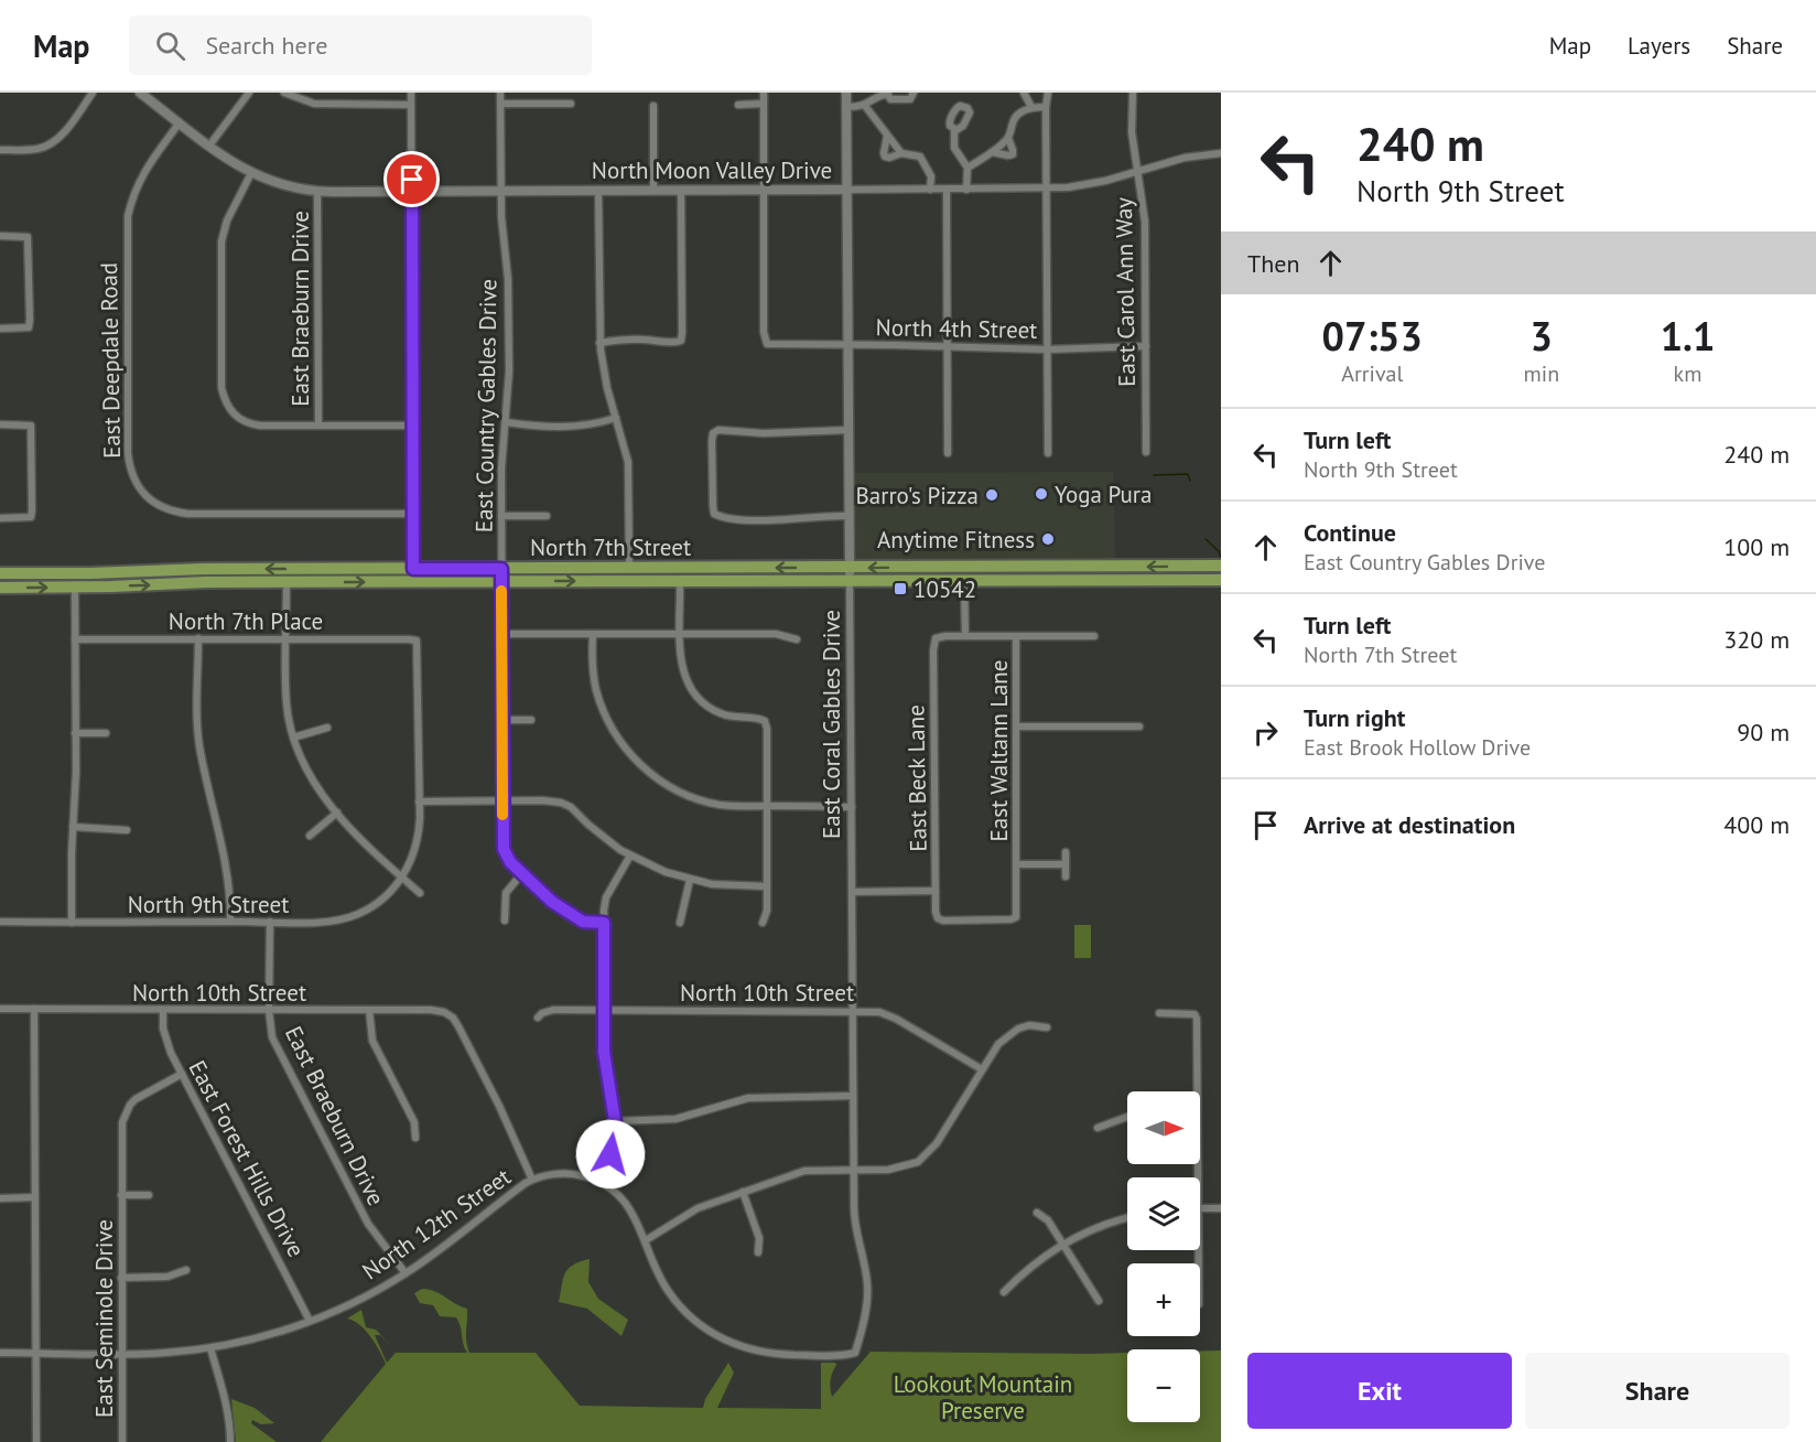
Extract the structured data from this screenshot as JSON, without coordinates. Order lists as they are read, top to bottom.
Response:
{
  "streets": {
    "main road": ["North 7th Street"],
    "street": [
      "North Moon Valley Drive",
      "East Carol Ann Way",
      "East Braeburn Drive",
      "North 4th Street",
      "East Deepdale Road",
      "East Country Gables Drive",
      "North 7th Place",
      "East Coral Gables Drive",
      "East Waltann Lane",
      "East Beck Lane",
      "North 9th Street",
      "North 10th Street",
      "East Forest Hills Drive",
      "North 12th Street",
      "East Seminole Drive"
    ]
  },
  "crossings": [
    ["North Moon Valley Drive", "East Carol Ann Way"],
    ["North Moon Valley Drive", "East Braeburn Drive"],
    ["North Moon Valley Drive", "North 4th Street"],
    ["North Moon Valley Drive", "East Deepdale Road"],
    ["North Moon Valley Drive", "East Country Gables Drive"],
    ["North Moon Valley Drive", "East Coral Gables Drive"],
    ["East Carol Ann Way", "North 4th Street"],
    ["East Braeburn Drive", "North 9th Street"],
    ["East Braeburn Drive", "North 10th Street"],
    ["East Braeburn Drive", "North 12th Street"],
    ["North 4th Street", "East Coral Gables Drive"],
    ["East Country Gables Drive", "North 7th Street"],
    ["North 7th Street", "East Coral Gables Drive"],
    ["North 7th Place", "North 9th Street"],
    ["East Coral Gables Drive", "North 10th Street"],
    ["East Coral Gables Drive", "North 12th Street"],
    ["East Waltann Lane", "East Beck Lane"],
    ["North 10th Street", "East Forest Hills Drive"],
    ["North 10th Street", "North 12th Street"],
    ["East Forest Hills Drive", "North 12th Street"],
    ["East Forest Hills Drive", "East Seminole Drive"],
    ["North 12th Street", "East Seminole Drive"]
  ],
  "parks": ["Lookout Mountain Preserve"],
  "places": {
    "other": ["Yoga Pura", "Barro's Pizza", "Anytime Fitness"],
    "transit": ["10542"]
  },
  "north": "right",
  "page": {
    "header": "Map",
    "search": "Search here",
    "nav": ["Map", "Layers", "Share"],
    "turn": ["240 m", "North 9th Street"],
    "then": "Then",
    "eta": [
      "07:53",
      "Arrival",
      "3",
      "min",
      "1.1",
      "km"
    ],
    "list": [
      {
        "name": "Turn left",
        "note": "North 9th Street",
        "value": "240 m"
      },
      {
        "name": "Continue",
        "note": "East Country Gables Drive",
        "value": "100 m"
      },
      {
        "name": "Turn left",
        "note": "North 7th Street",
        "value": "320 m"
      },
      {
        "name": "Turn right",
        "note": "East Brook Hollow Drive",
        "value": "90 m"
      },
      {
        "name": "Arrive at destination",
        "value": "400 m"
      }
    ],
    "map_buttons": ["+", "−"],
    "buttons": ["Exit", "Share"]
  }
}
